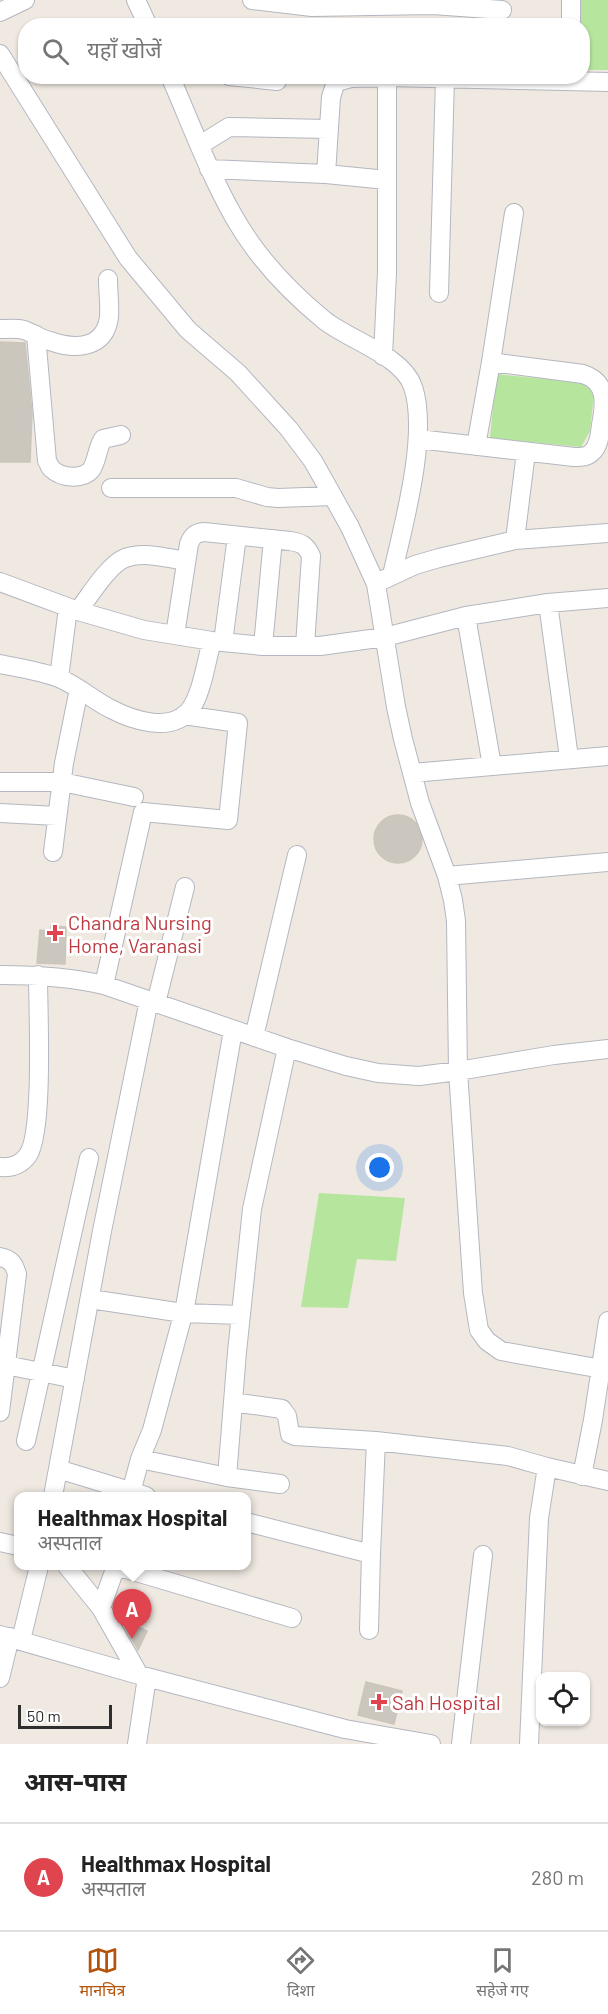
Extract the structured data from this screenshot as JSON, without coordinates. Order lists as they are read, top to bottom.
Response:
{
  "places": {
    "health": ["Chandra Nursing Home, Varanasi", "Sah Hospital"]
  },
  "scale_bar": "50 m",
  "page": {
    "search": "यहाँ खोजें",
    "popup": ["Healthmax Hospital", "अस्पताल"],
    "pins": "A",
    "scale": "50 m",
    "heading": "आस-पास",
    "list": [
      {
        "mark": "A",
        "name": "Healthmax Hospital",
        "note": "अस्पताल",
        "value": "280 m"
      }
    ],
    "nav": ["मानचित्र", "दिशा", "सहेजे गए"]
  }
}
